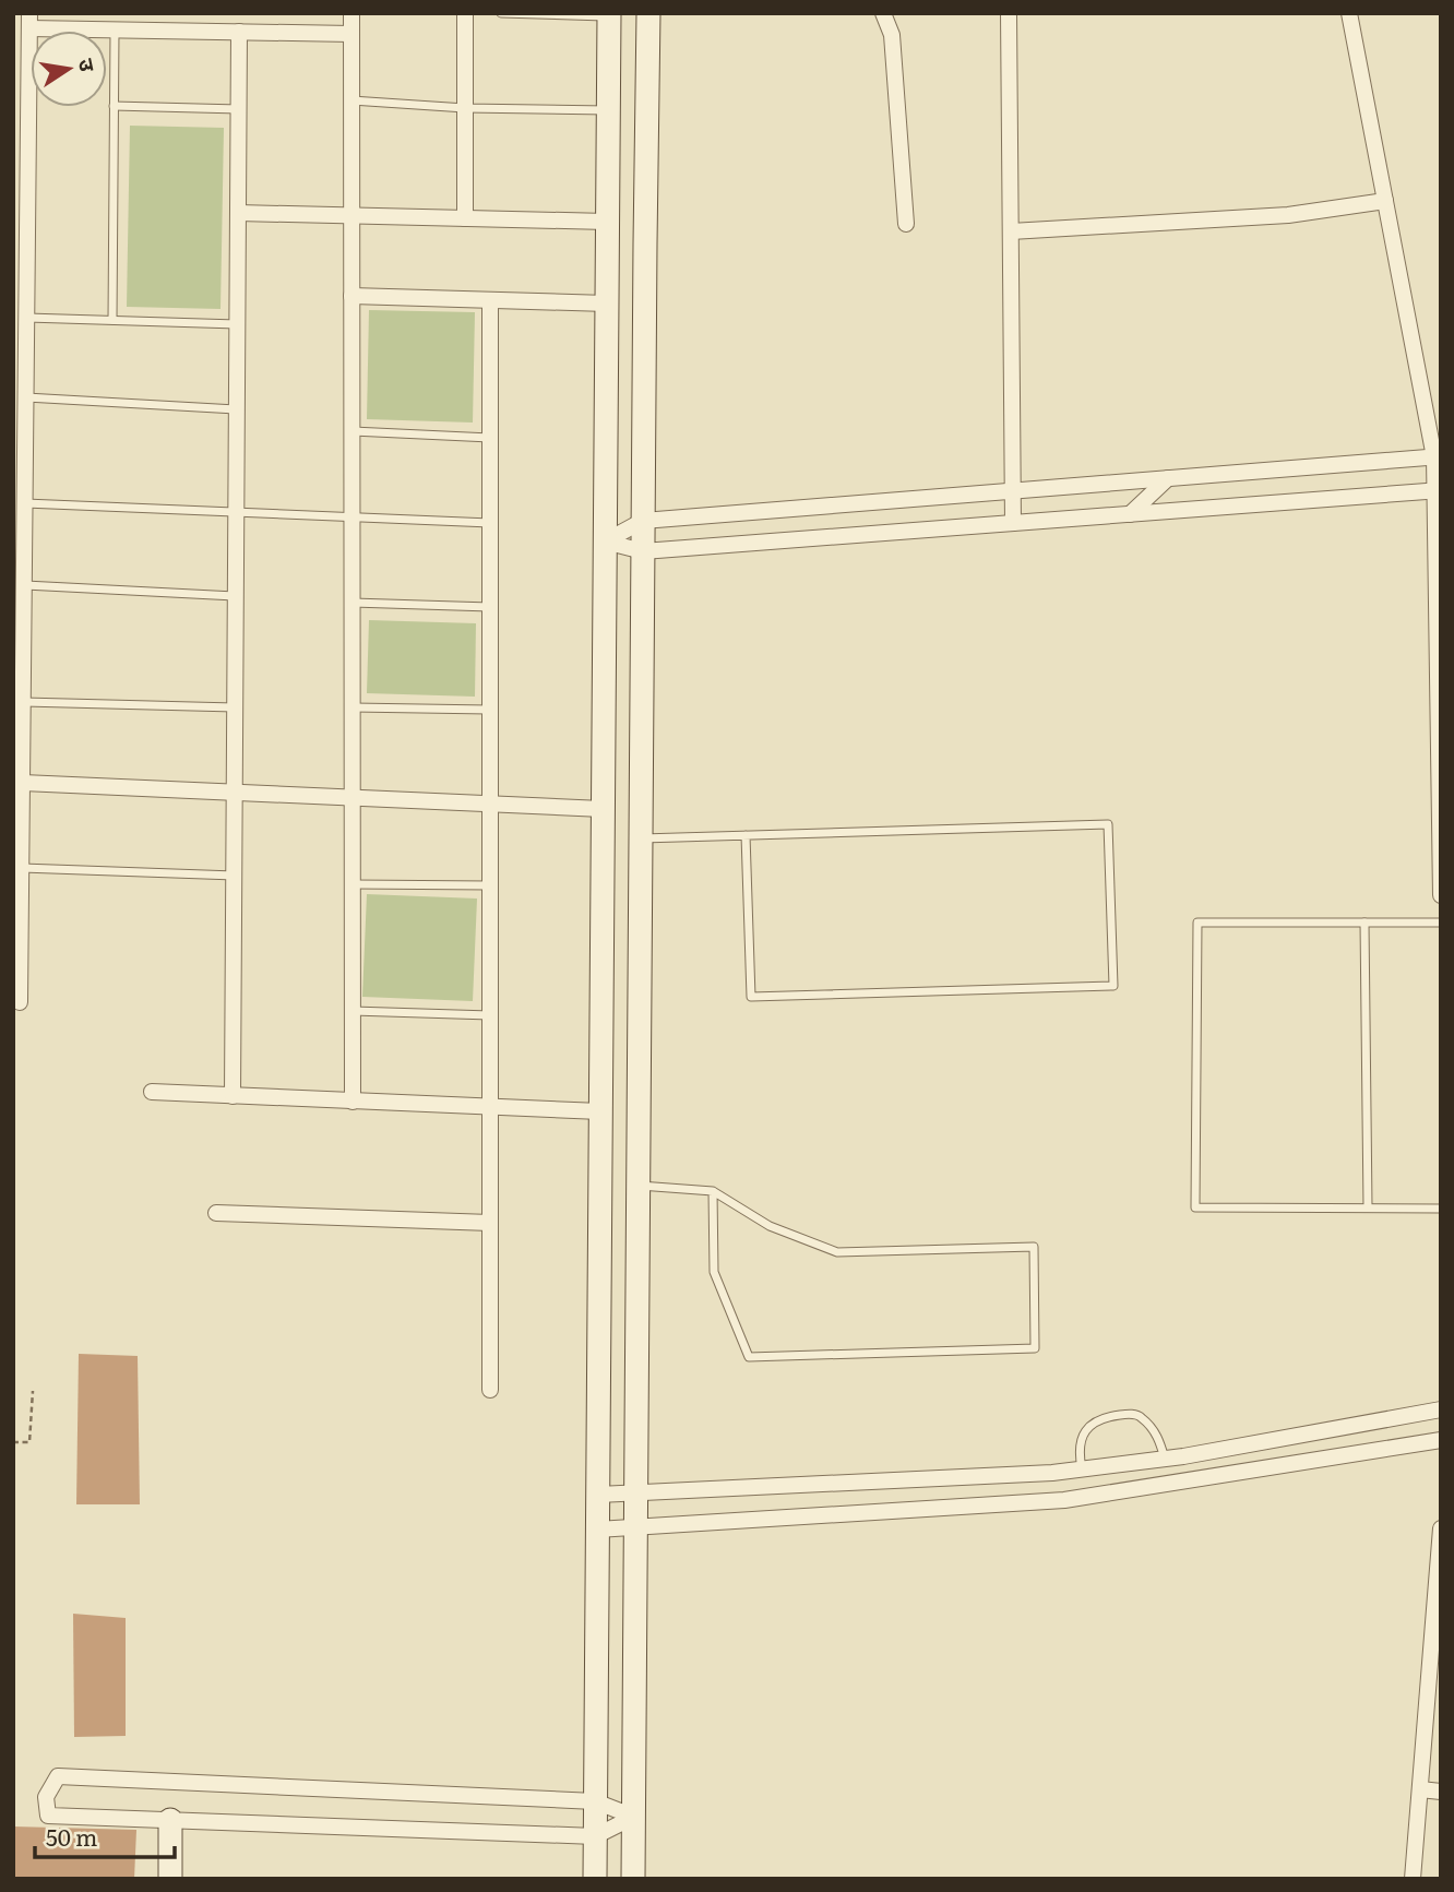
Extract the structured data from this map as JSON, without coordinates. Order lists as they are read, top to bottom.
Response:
{
  "scale_bar": "50 m",
  "north": "right"
}
